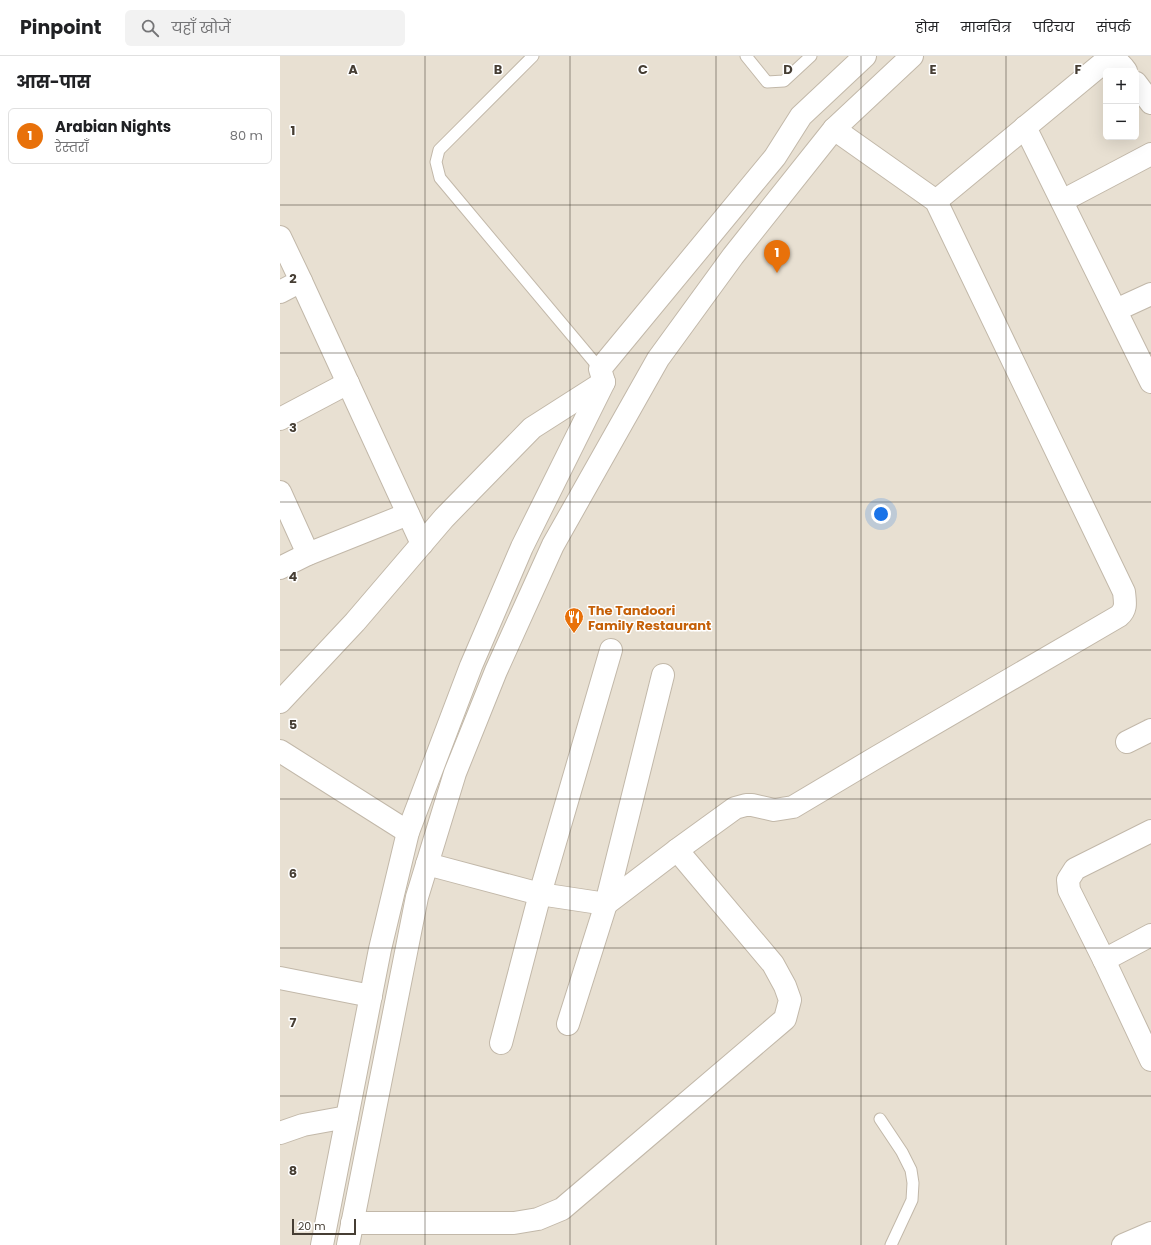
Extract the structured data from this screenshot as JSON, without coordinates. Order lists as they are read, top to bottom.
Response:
{
  "places": {
    "restaurant": ["The Tandoori Family Restaurant"]
  },
  "scale_bar": "20 m",
  "page": {
    "header": "Pinpoint",
    "search": "यहाँ खोजें",
    "nav": [
      "होम",
      "मानचित्र",
      "परिचय",
      "संपर्क"
    ],
    "heading": "आस-पास",
    "map_buttons": ["+", "−"],
    "list": [
      {
        "mark": "1",
        "name": "Arabian Nights",
        "note": "रेस्तराँ",
        "value": "80 m"
      }
    ],
    "pins": "1",
    "scale": "20 m"
  },
  "grid": {
    "columns": [
      "A",
      "B",
      "C",
      "D",
      "E",
      "F"
    ],
    "rows": [
      "1",
      "2",
      "3",
      "4",
      "5",
      "6",
      "7",
      "8"
    ]
  }
}
